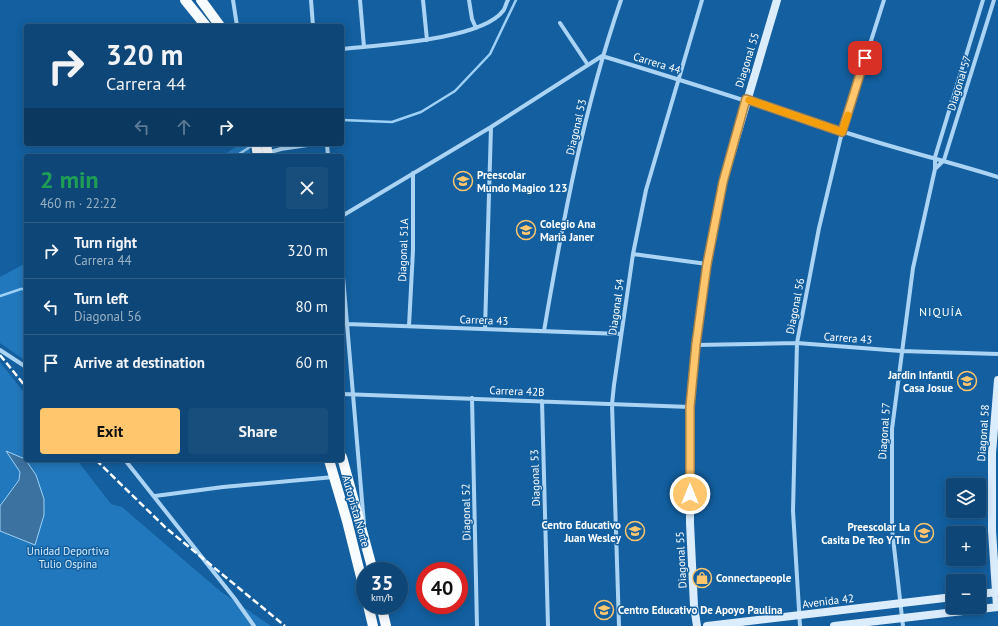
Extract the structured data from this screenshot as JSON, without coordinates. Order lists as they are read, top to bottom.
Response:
{
  "streets": {
    "main road": ["Autopista Norte"],
    "street": [
      "Diagonal 55",
      "Carrera 44",
      "Diagonal 57",
      "Diagonal 53",
      "Diagonal 51A",
      "Diagonal 56",
      "Diagonal 54",
      "Carrera 43",
      "Carrera 42B",
      "Diagonal 58",
      "Diagonal 52",
      "Avenida 42"
    ]
  },
  "crossings": [
    ["Diagonal 55", "Carrera 44"],
    ["Diagonal 55", "Carrera 43"],
    ["Diagonal 55", "Carrera 42B"],
    ["Carrera 44", "Diagonal 57"],
    ["Carrera 44", "Diagonal 53"],
    ["Carrera 44", "Diagonal 56"],
    ["Carrera 44", "Diagonal 54"],
    ["Diagonal 57", "Carrera 43"],
    ["Diagonal 57", "Avenida 42"],
    ["Diagonal 53", "Carrera 43"],
    ["Diagonal 53", "Carrera 42B"],
    ["Diagonal 51A", "Carrera 43"],
    ["Diagonal 56", "Carrera 43"],
    ["Diagonal 56", "Avenida 42"],
    ["Diagonal 54", "Carrera 43"],
    ["Diagonal 54", "Carrera 42B"],
    ["Carrera 42B", "Diagonal 52"]
  ],
  "districts": ["NIQUÍA"],
  "parks": ["Unidad Deportiva Tulio Ospina"],
  "places": {
    "school or university": [
      "Preescolar Mundo Magico 123",
      "Colegio Ana Maria Janer",
      "Jardin Infantil Casa Josue",
      "Centro Educativo Juan Wesley",
      "Preescolar La Casita De Teo Y Tin",
      "Centro Educativo De Apoyo Paulina"
    ],
    "shop": ["Connectapeople"]
  },
  "page": {
    "turn": ["320 m", "Carrera 44"],
    "heading": ["2 min", "460 m · 22:22"],
    "list": [
      {
        "name": "Turn right",
        "note": "Carrera 44",
        "value": "320 m"
      },
      {
        "name": "Turn left",
        "note": "Diagonal 56",
        "value": "80 m"
      },
      {
        "name": "Arrive at destination",
        "value": "60 m"
      }
    ],
    "buttons": ["Exit", "Share"],
    "map_buttons": ["+", "−"],
    "speed": "35 km/h",
    "limit": "40"
  }
}
